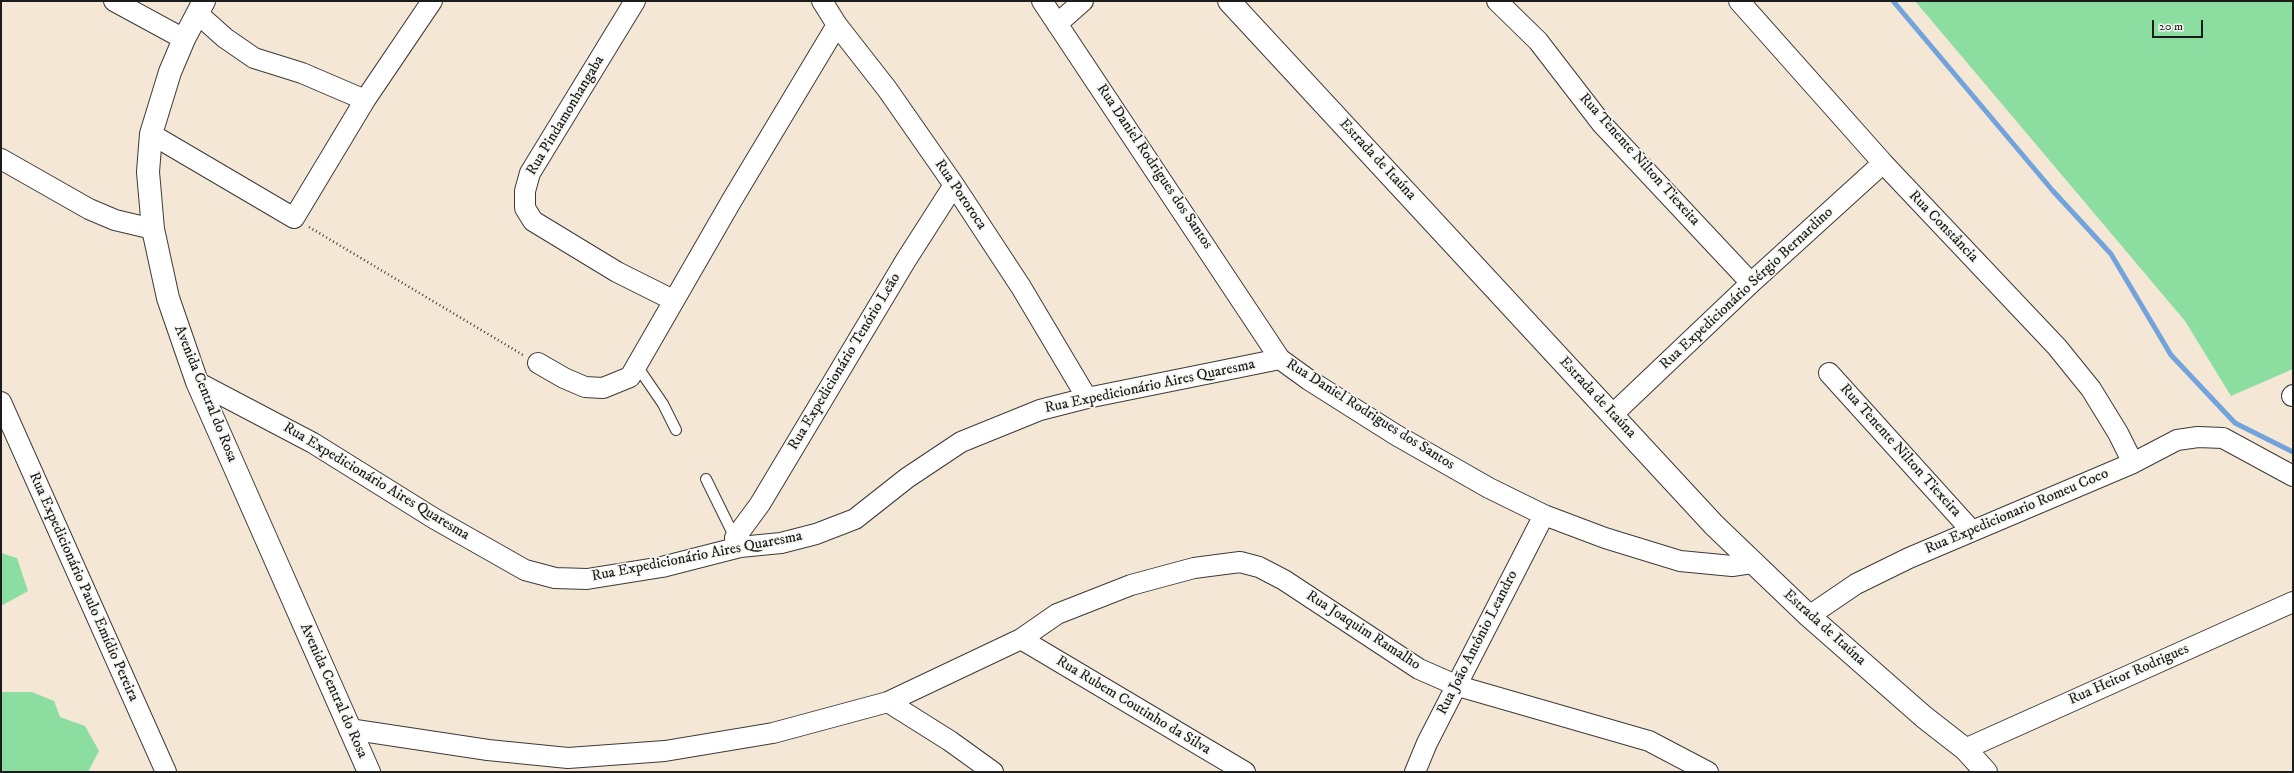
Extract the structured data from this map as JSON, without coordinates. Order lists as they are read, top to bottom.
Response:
{
  "streets": {
    "street": [
      "Rua Pindamonhangaba",
      "Estrada de Itaúna",
      "Rua Tenente Nilton Tiexeita",
      "Rua Daniel Rodrigues dos Santos",
      "Rua Pororoca",
      "Rua Constância",
      "Rua Expedicionário Sérgio Bernardino",
      "Rua Expedicionário Tenório Leão",
      "Rua Expedicionário Aires Quaresma",
      "Avenida Central do Rosa",
      "Rua Tenente Nilton Tiexeira",
      "Rua Expedicionario Romeu Coco",
      "Rua Expedicionário Paulo Emídio Pereira",
      "Rua Joaquim Ramalho",
      "Rua João Antônio Leandro",
      "Rua Heitor Rodrigues",
      "Rua Rubem Coutinho da Silva"
    ]
  },
  "crossings": [
    ["Estrada de Itaúna", "Rua Daniel Rodrigues dos Santos"],
    ["Estrada de Itaúna", "Rua Expedicionário Sérgio Bernardino"],
    ["Estrada de Itaúna", "Rua Expedicionario Romeu Coco"],
    ["Estrada de Itaúna", "Rua Heitor Rodrigues"],
    ["Rua Tenente Nilton Tiexeita", "Rua Expedicionário Sérgio Bernardino"],
    ["Rua Daniel Rodrigues dos Santos", "Rua Expedicionário Aires Quaresma"],
    ["Rua Daniel Rodrigues dos Santos", "Rua João Antônio Leandro"],
    ["Rua Pororoca", "Rua Expedicionário Tenório Leão"],
    ["Rua Pororoca", "Rua Expedicionário Aires Quaresma"],
    ["Rua Constância", "Rua Expedicionário Sérgio Bernardino"],
    ["Rua Constância", "Rua Expedicionario Romeu Coco"],
    ["Rua Expedicionário Tenório Leão", "Rua Expedicionário Aires Quaresma"],
    ["Rua Expedicionário Aires Quaresma", "Avenida Central do Rosa"],
    ["Avenida Central do Rosa", "Rua Joaquim Ramalho"],
    ["Rua Tenente Nilton Tiexeira", "Rua Expedicionario Romeu Coco"],
    ["Rua Joaquim Ramalho", "Rua João Antônio Leandro"],
    ["Rua Joaquim Ramalho", "Rua Rubem Coutinho da Silva"]
  ],
  "scale_bar": "20 m"
}
